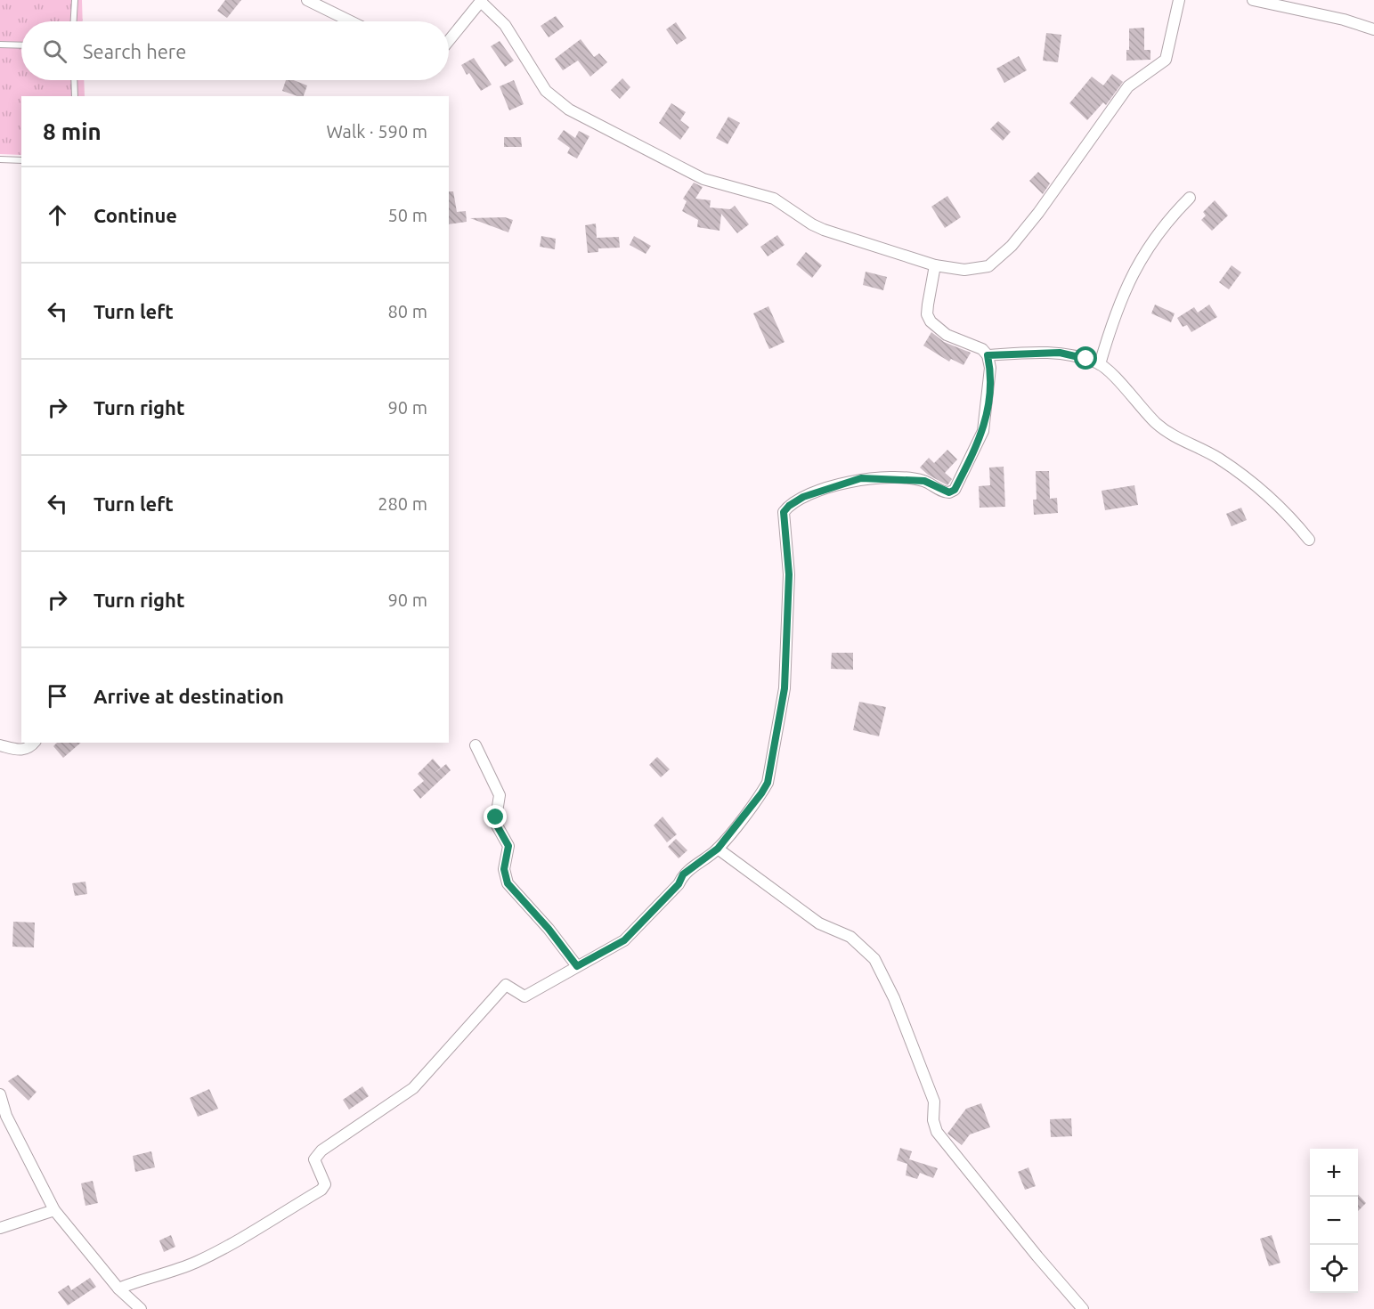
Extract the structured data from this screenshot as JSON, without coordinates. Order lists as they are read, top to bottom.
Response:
{
  "page": {
    "search": "Search here",
    "heading": ["8 min", "Walk · 590 m"],
    "list": [
      ["Continue", "50 m"],
      ["Turn left", "80 m"],
      ["Turn right", "90 m"],
      ["Turn left", "280 m"],
      ["Turn right", "90 m"],
      "Arrive at destination"
    ],
    "map_buttons": ["+", "−"]
  }
}
